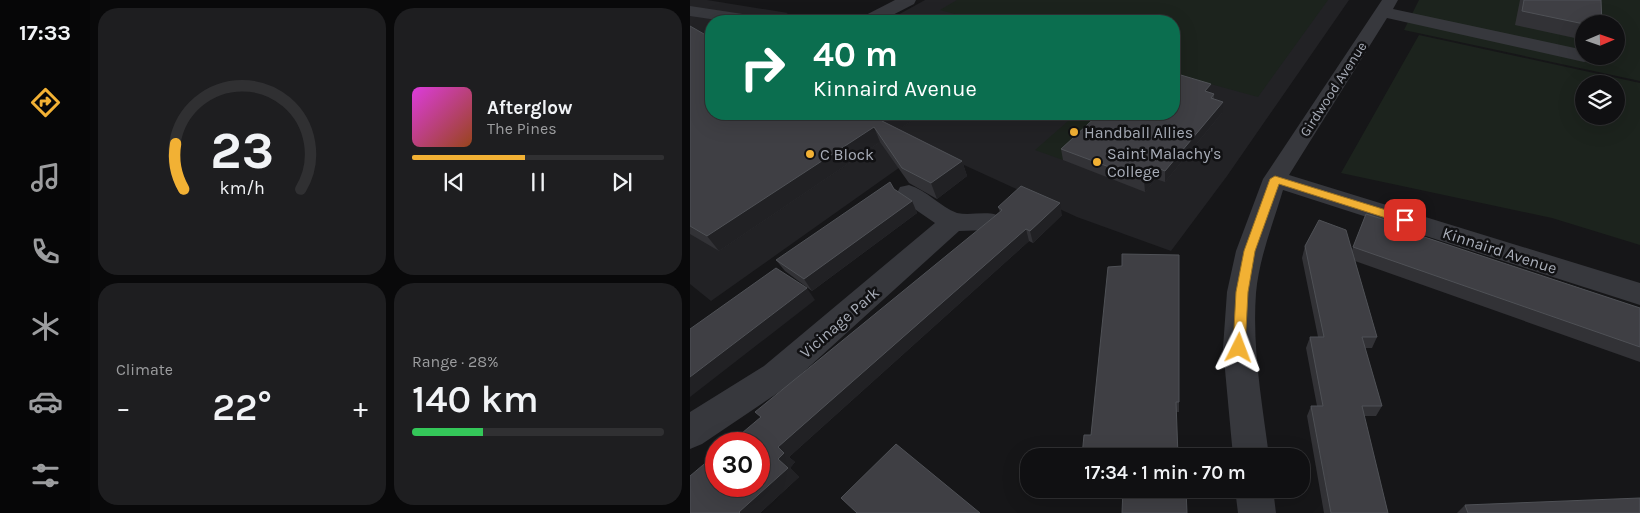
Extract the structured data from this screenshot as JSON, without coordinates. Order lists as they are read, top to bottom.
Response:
{
  "streets": {
    "street": ["Girdwood Avenue", "Kinnaird Avenue", "Vicinage Park"]
  },
  "crossings": [
    ["Girdwood Avenue", "Kinnaird Avenue"]
  ],
  "places": ["Handball Allies", "C Block", "Saint Malachy's College"],
  "north": "right",
  "page": {
    "tabs": "17:33",
    "turn": ["40 m", "Kinnaird Avenue"],
    "song": ["Afterglow", "The Pines"],
    "tile": [
      "Climate",
      ["Range · 28%", "140 km"]
    ],
    "heat": ["−", "22°", "+"],
    "limit": "30",
    "trip": "17:34 · 1 min · 70 m",
    "gauge": ["23", "km/h"]
  }
}
